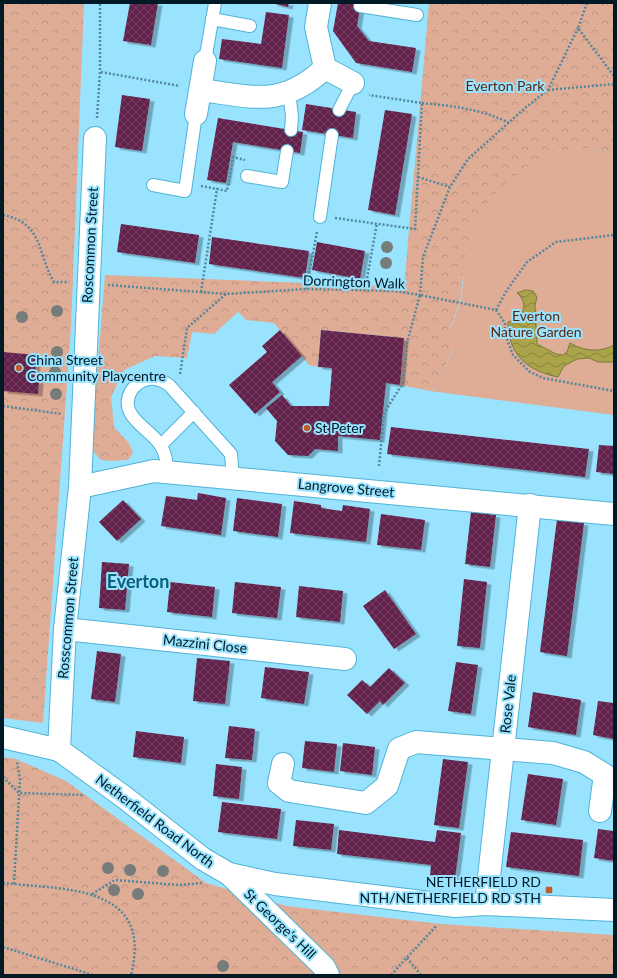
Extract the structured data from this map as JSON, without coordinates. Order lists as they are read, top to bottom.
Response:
{
  "streets": {
    "street": [
      "Roscommon Street",
      "Langrove Street",
      "Rosscommon Street",
      "Mazzini Close",
      "Rose Vale",
      "Netherfield Road North",
      "St George's Hill"
    ],
    "path": ["Dorrington Walk"]
  },
  "crossings": [
    ["Roscommon Street", "Dorrington Walk"],
    ["Roscommon Street", "Langrove Street"],
    ["Roscommon Street", "Rosscommon Street"],
    ["Langrove Street", "Rosscommon Street"],
    ["Langrove Street", "Rose Vale"],
    ["Rosscommon Street", "Mazzini Close"],
    ["Rosscommon Street", "Netherfield Road North"],
    ["Rose Vale", "Netherfield Road North"],
    ["Netherfield Road North", "St George's Hill"]
  ],
  "districts": ["Everton"],
  "parks": ["Everton Park", "Everton Nature Garden"],
  "places": {
    "other": ["China Street Community Playcentre", "St Peter"],
    "transit": ["NETHERFIELD RD NTH/NETHERFIELD RD STH"]
  }
}
